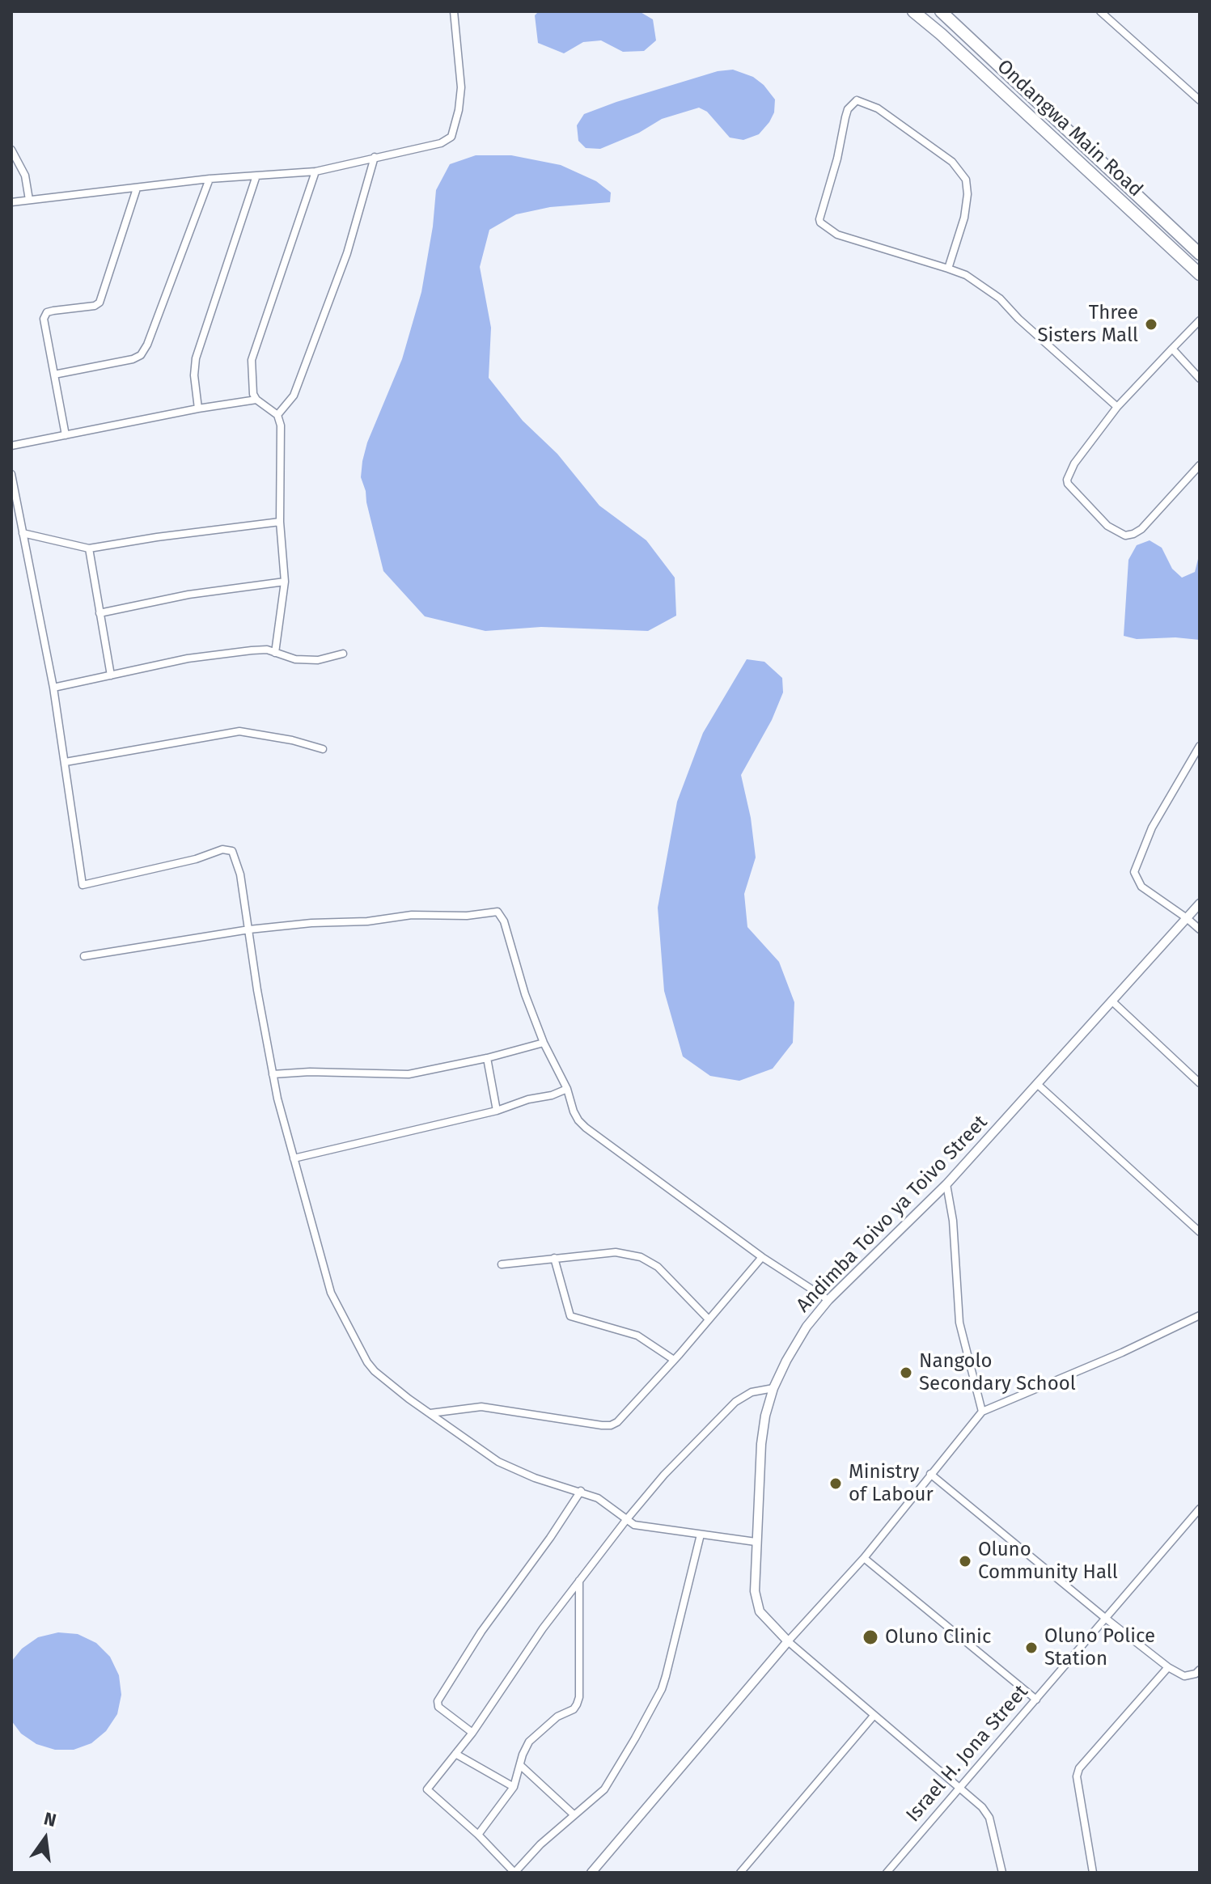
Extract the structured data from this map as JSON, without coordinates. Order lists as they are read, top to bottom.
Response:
{
  "streets": {
    "main road": ["Ondangwa Main Road"],
    "street": ["Andimba Toivo ya Toivo Street", "Israel H. Jona Street"]
  },
  "places": [
    "Three Sisters Mall",
    "Nangolo Secondary School",
    "Ministry of Labour",
    "Oluno Community Hall",
    "Oluno Clinic",
    "Oluno Police Station"
  ],
  "north": "top"
}
